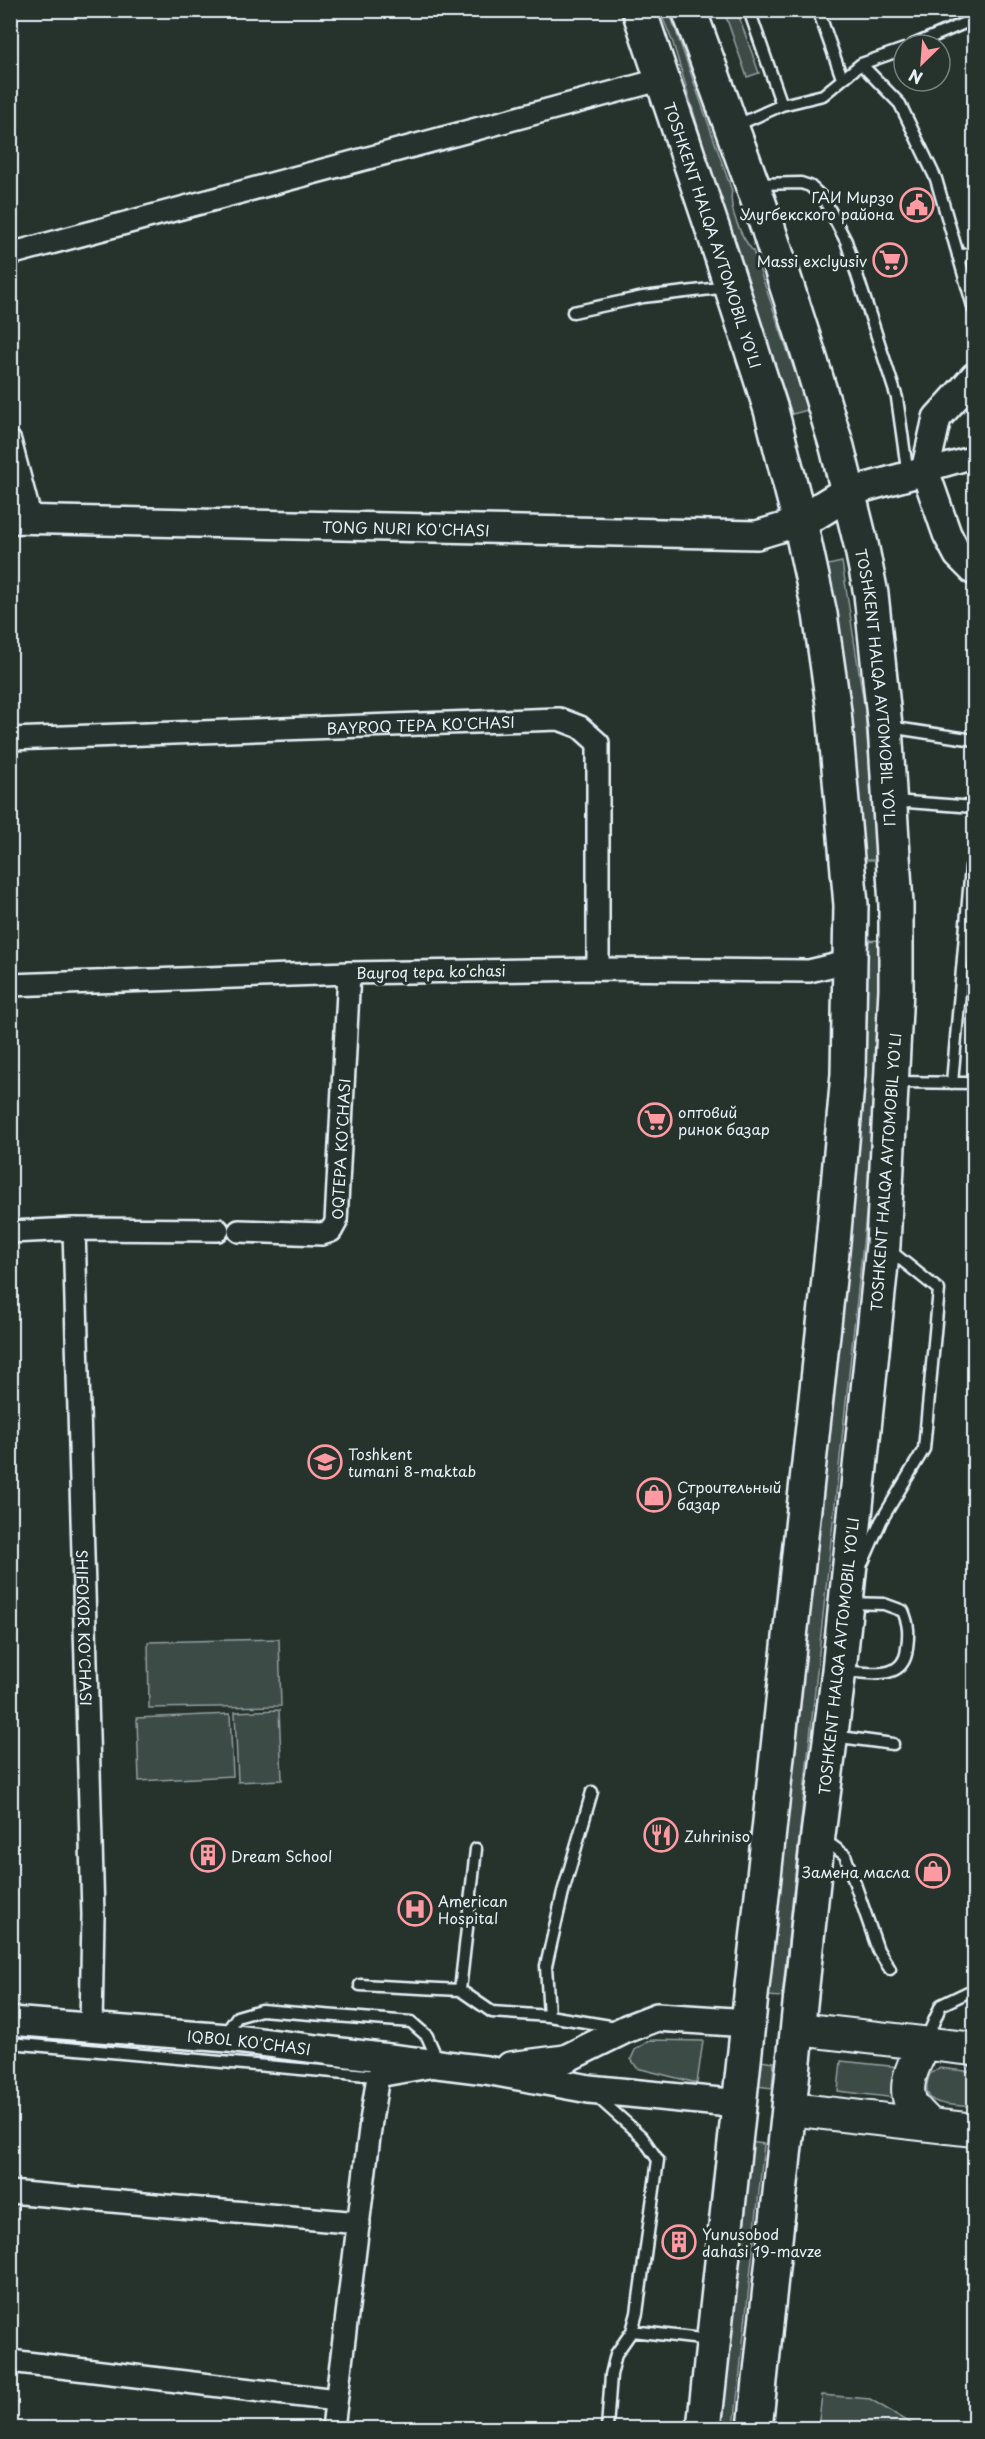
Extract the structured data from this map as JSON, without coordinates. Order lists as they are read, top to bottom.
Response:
{
  "streets": {
    "highway": ["TOSHKENT HALQA AVTOMOBIL YO'LI"],
    "street": [
      "TONG NURI KO'CHASI",
      "BAYROQ TEPA KO'CHASI",
      "Bayroq tepa koʻchasi",
      "OQTEPA KO'CHASI",
      "SHIFOKOR KO'CHASI",
      "IQBOL KO'CHASI"
    ]
  },
  "crossings": [
    ["TOSHKENT HALQA AVTOMOBIL YO'LI", "TONG NURI KO'CHASI"],
    ["TOSHKENT HALQA AVTOMOBIL YO'LI", "Bayroq tepa koʻchasi"],
    ["TOSHKENT HALQA AVTOMOBIL YO'LI", "IQBOL KO'CHASI"],
    ["BAYROQ TEPA KO'CHASI", "Bayroq tepa koʻchasi"],
    ["Bayroq tepa koʻchasi", "OQTEPA KO'CHASI"],
    ["SHIFOKOR KO'CHASI", "IQBOL KO'CHASI"]
  ],
  "places": {
    "public building": ["ГАИ Мирзо Улугбекского района"],
    "supermarket": ["Massi exclyusiv", "оптовий ринок базар"],
    "school or university": ["Toshkent tumani 8-maktab"],
    "shop": ["Строительный базар", "Замена масла"],
    "restaurant": ["Zuhriniso"],
    "building": ["Dream School", "Yunusobod dahasi 19-mavze"],
    "hospital": ["American Hospital"]
  },
  "north": "bottom left"
}
